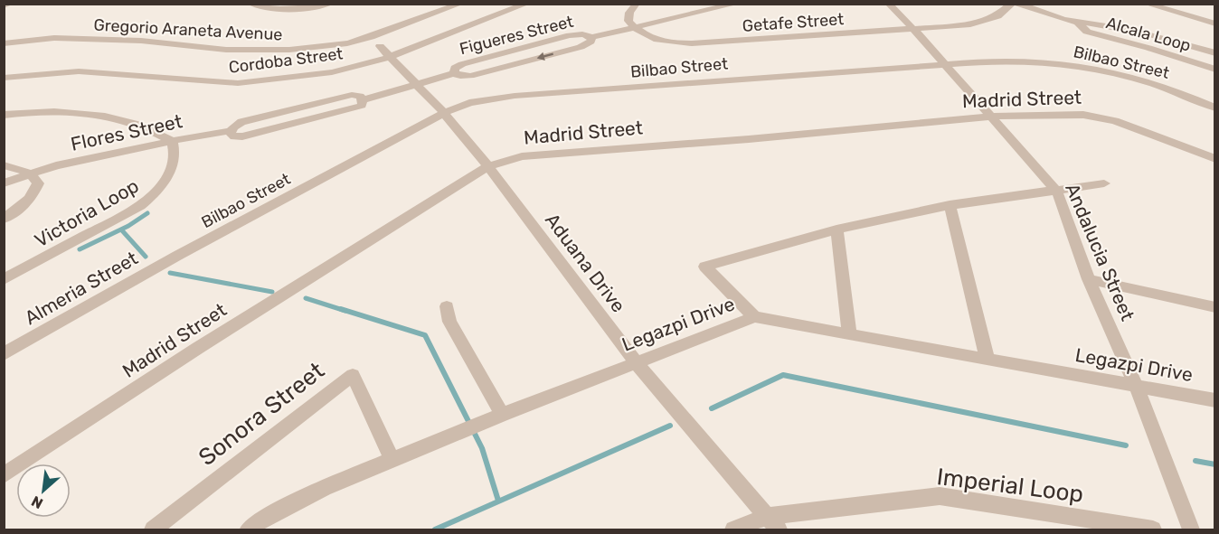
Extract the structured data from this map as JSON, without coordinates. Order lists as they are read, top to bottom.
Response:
{
  "streets": {
    "street": [
      "Getafe Street",
      "Gregorio Araneta Avenue",
      "Alcala Loop",
      "Figueres Street",
      "Cordoba Street",
      "Bilbao Street",
      "Madrid Street",
      "Flores Street",
      "Victoria Loop",
      "Andalucia Street",
      "Aduana Drive",
      "Almeria Street",
      "Legazpi Drive",
      "Sonora Street",
      "Imperial Loop"
    ]
  },
  "crossings": [
    ["Getafe Street", "Figueres Street"],
    ["Getafe Street", "Andalucia Street"],
    ["Figueres Street", "Flores Street"],
    ["Figueres Street", "Aduana Drive"],
    ["Cordoba Street", "Aduana Drive"],
    ["Bilbao Street", "Andalucia Street"],
    ["Bilbao Street", "Aduana Drive"],
    ["Bilbao Street", "Almeria Street"],
    ["Madrid Street", "Andalucia Street"],
    ["Madrid Street", "Aduana Drive"],
    ["Flores Street", "Victoria Loop"],
    ["Flores Street", "Aduana Drive"],
    ["Andalucia Street", "Legazpi Drive"],
    ["Aduana Drive", "Legazpi Drive"],
    ["Aduana Drive", "Imperial Loop"],
    ["Legazpi Drive", "Sonora Street"]
  ],
  "north": "bottom left"
}
